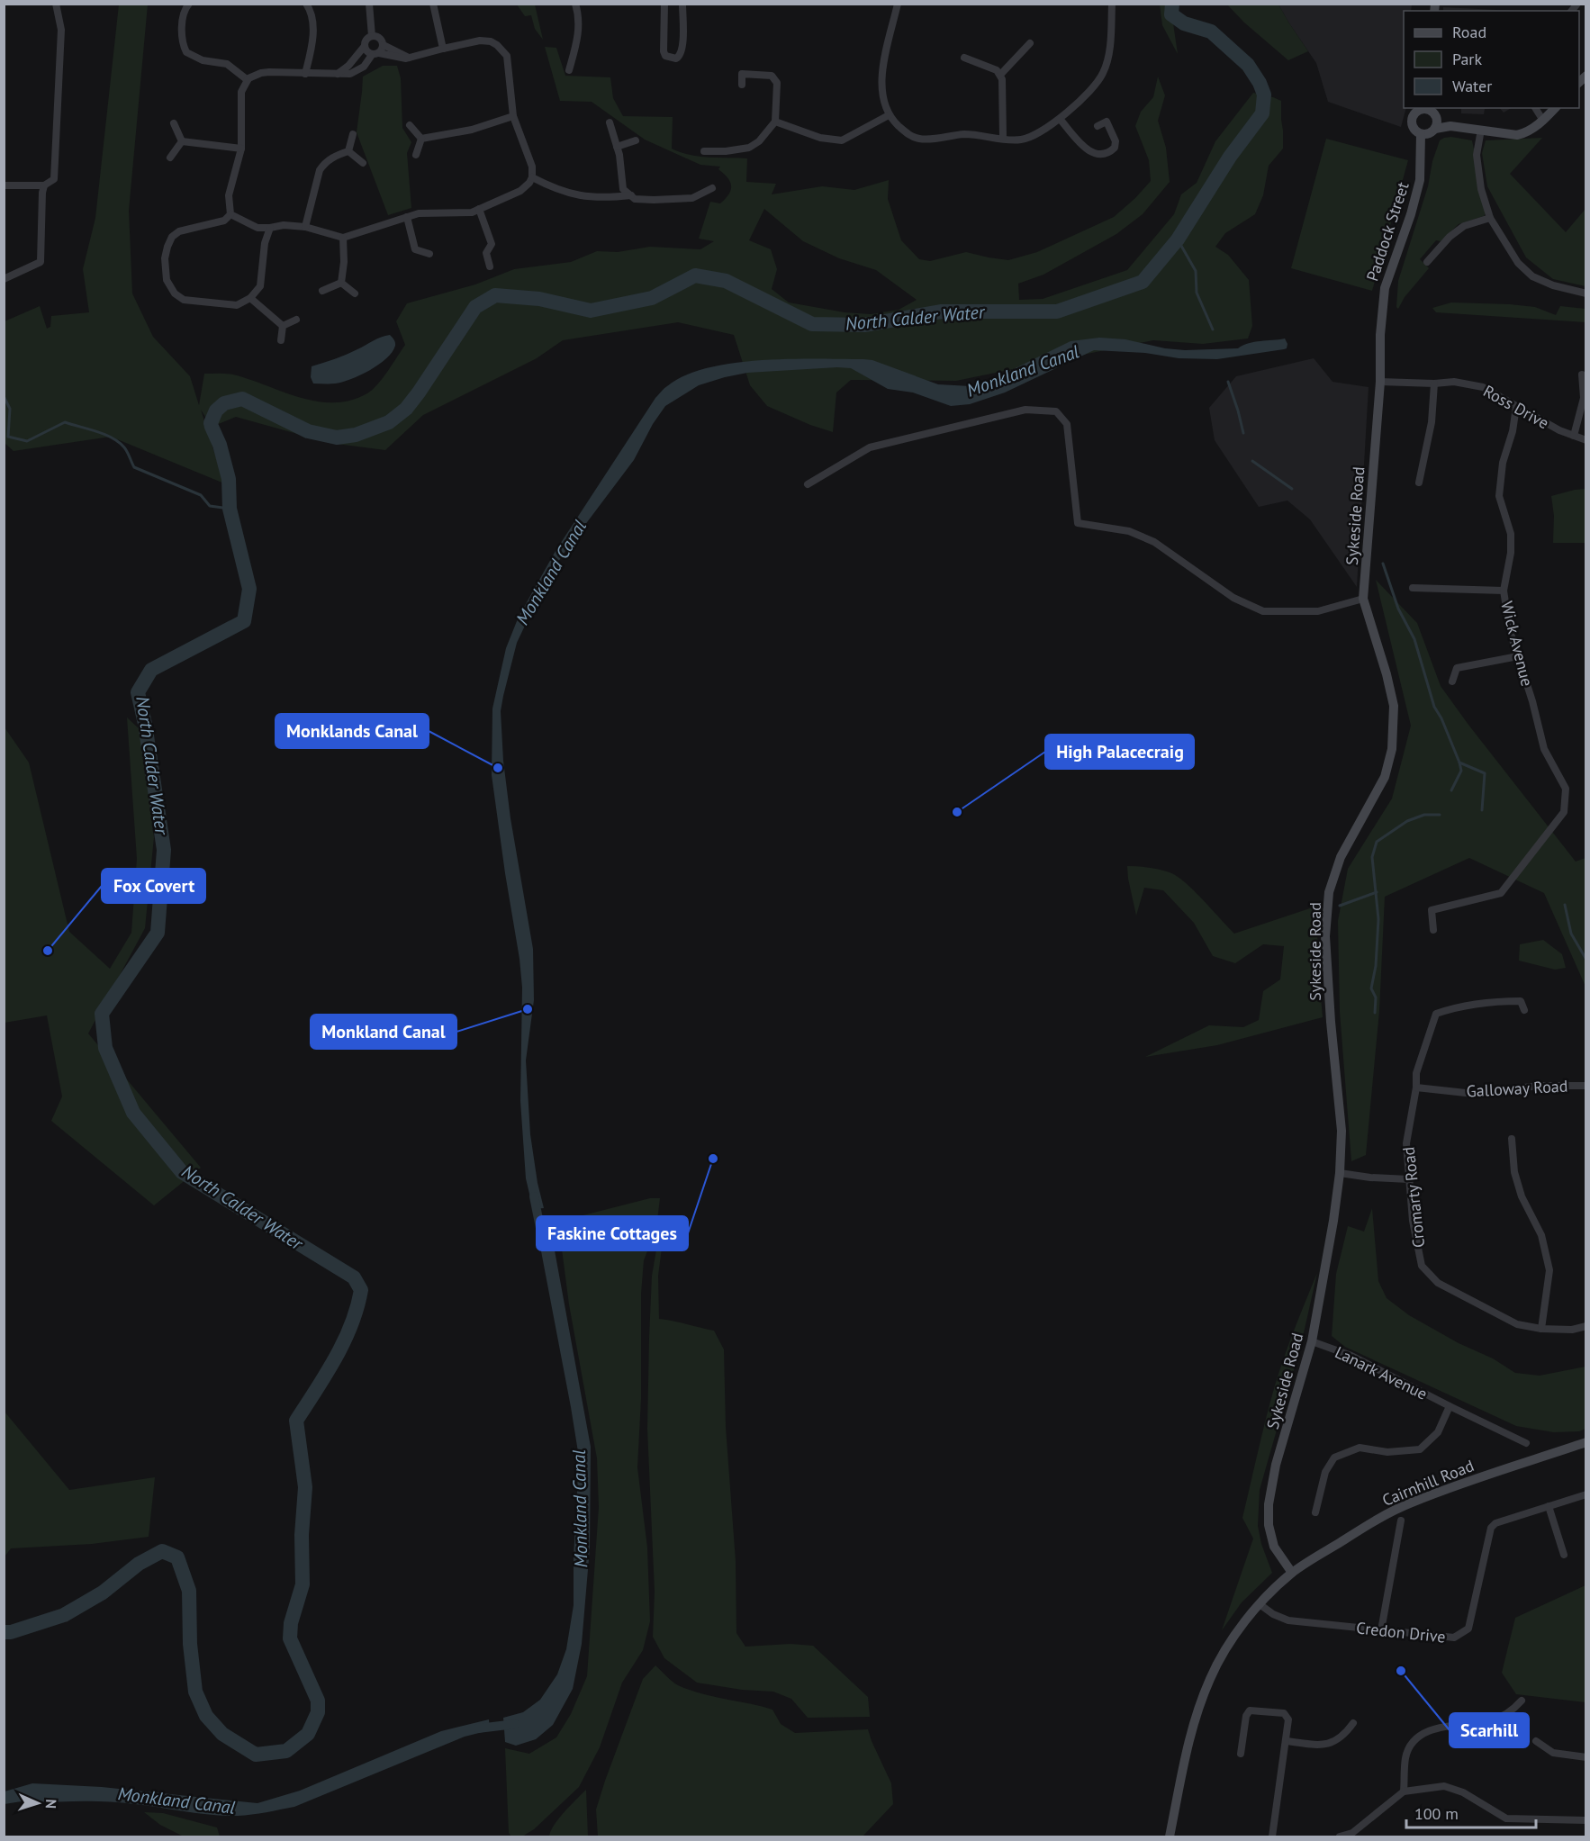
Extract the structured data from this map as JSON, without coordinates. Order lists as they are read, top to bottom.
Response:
{
  "streets": {
    "street": [
      "Paddock Street",
      "Ross Drive",
      "Sykeside Road",
      "Wick Avenue",
      "Galloway Road",
      "Cromarty Road",
      "Lanark Avenue",
      "Cairnhill Road",
      "Credon Drive"
    ]
  },
  "crossings": [
    ["Paddock Street", "Sykeside Road"],
    ["Ross Drive", "Sykeside Road"],
    ["Ross Drive", "Wick Avenue"],
    ["Sykeside Road", "Lanark Avenue"],
    ["Sykeside Road", "Cairnhill Road"],
    ["Galloway Road", "Cromarty Road"],
    ["Cairnhill Road", "Credon Drive"]
  ],
  "water": ["North Calder Water", "Monkland Canal"],
  "places": [
    "Monklands Canal",
    "High Palacecraig",
    "Fox Covert",
    "Monkland Canal",
    "Faskine Cottages",
    "Scarhill"
  ],
  "legend": ["Road", "Park", "Water"],
  "scale_bar": "100 m",
  "north": "right"
}
